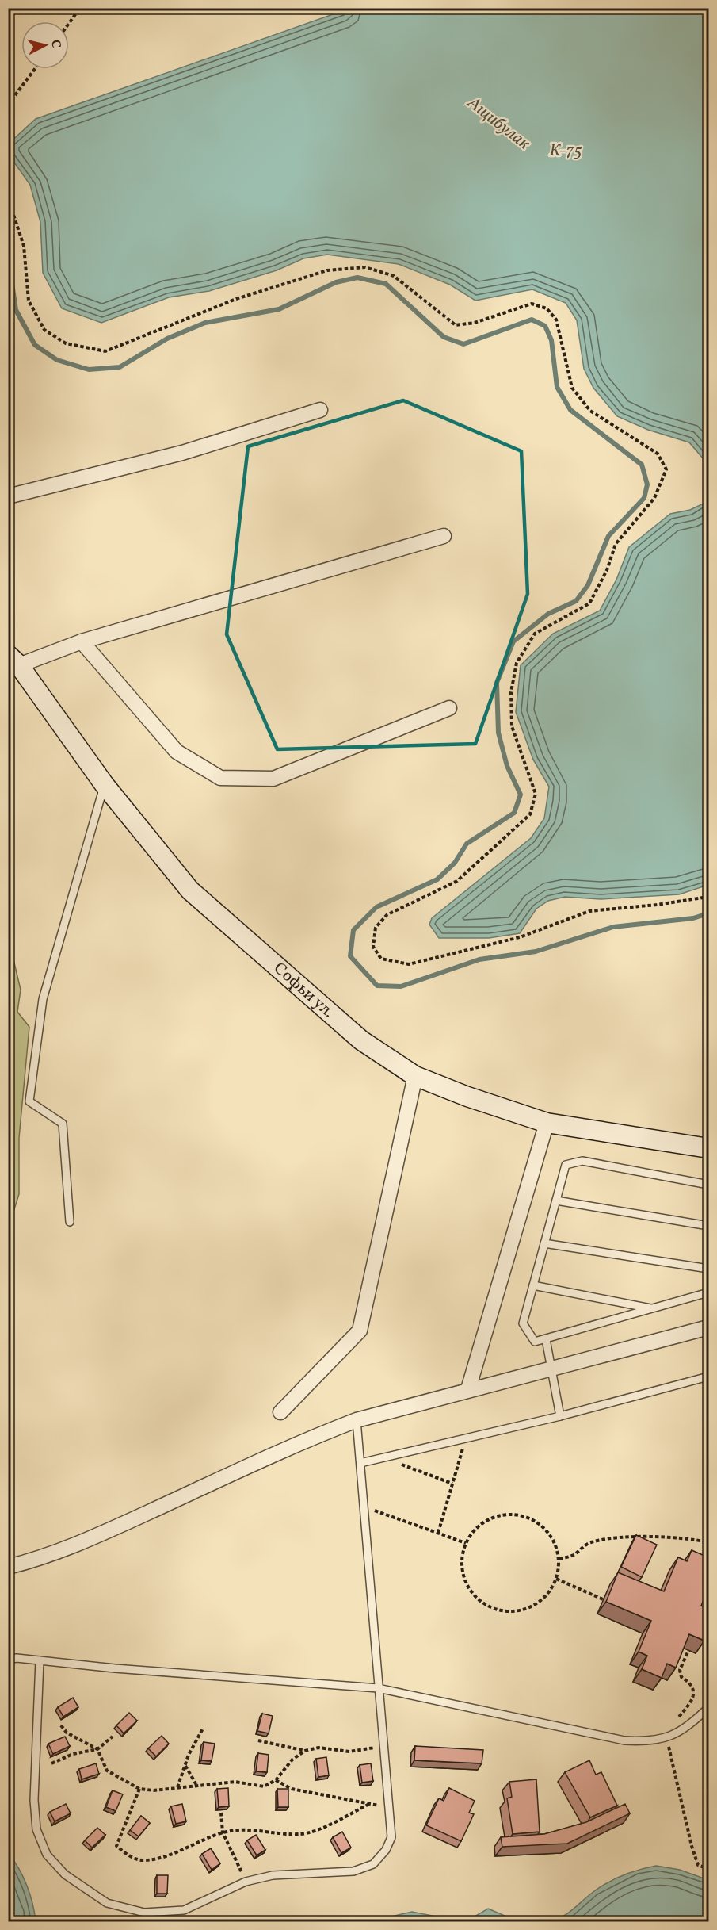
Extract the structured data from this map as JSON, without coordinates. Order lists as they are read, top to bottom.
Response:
{
  "streets": {
    "street": ["Софьи ул."]
  },
  "water": ["Ащибулак", "К-75"],
  "north": "right"
}
